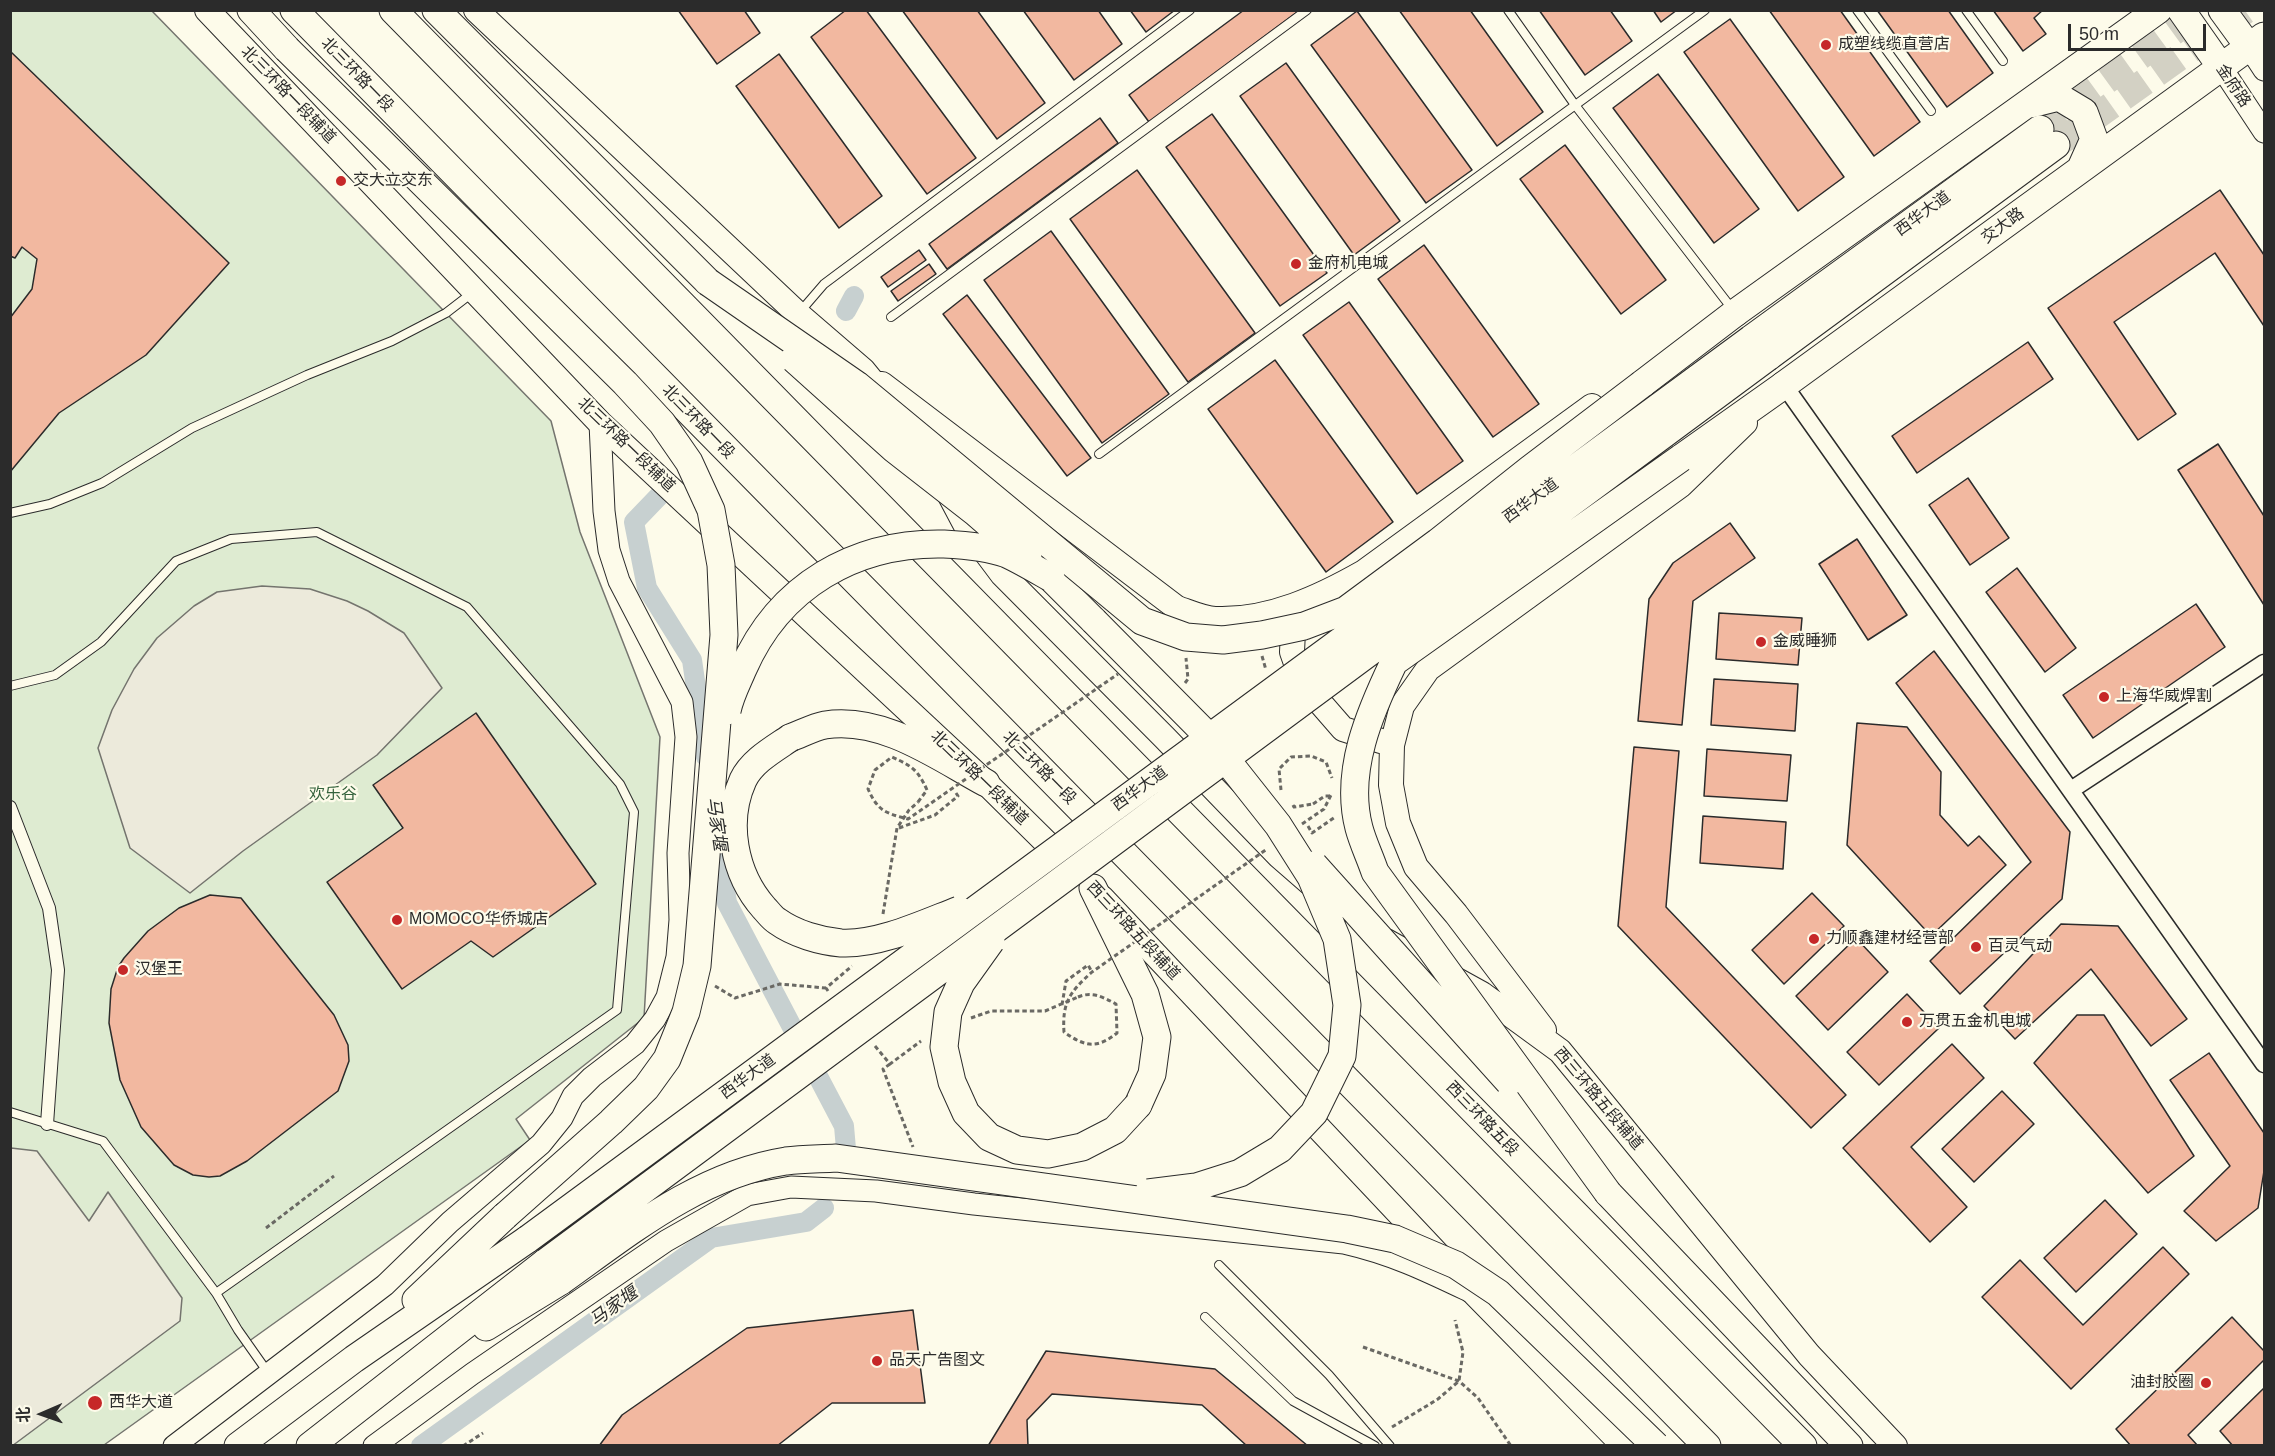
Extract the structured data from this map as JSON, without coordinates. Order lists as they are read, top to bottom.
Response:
{
  "streets": {
    "main road": [
      "北三环路一段",
      "金府路",
      "北三环路一段辅道",
      "西华大道",
      "交大路",
      "西三环路五段辅道",
      "西三环路五段"
    ]
  },
  "crossings": [
    ["金府路", "交大路"],
    ["北三环路一段辅道", "西三环路五段辅道"]
  ],
  "water": ["马家堰"],
  "parks": ["欢乐谷"],
  "places": [
    "成塑线缆直营店",
    "交大立交东",
    "金府机电城",
    "金威睡狮",
    "上海华威焊割",
    "MOMOCO华侨城店",
    "力顺鑫建材经营部",
    "百灵气动",
    "汉堡王",
    "万贯五金机电城",
    "品天广告图文",
    "油封胶圈",
    "西华大道"
  ],
  "scale_bar": "50 m",
  "north": "left"
}
